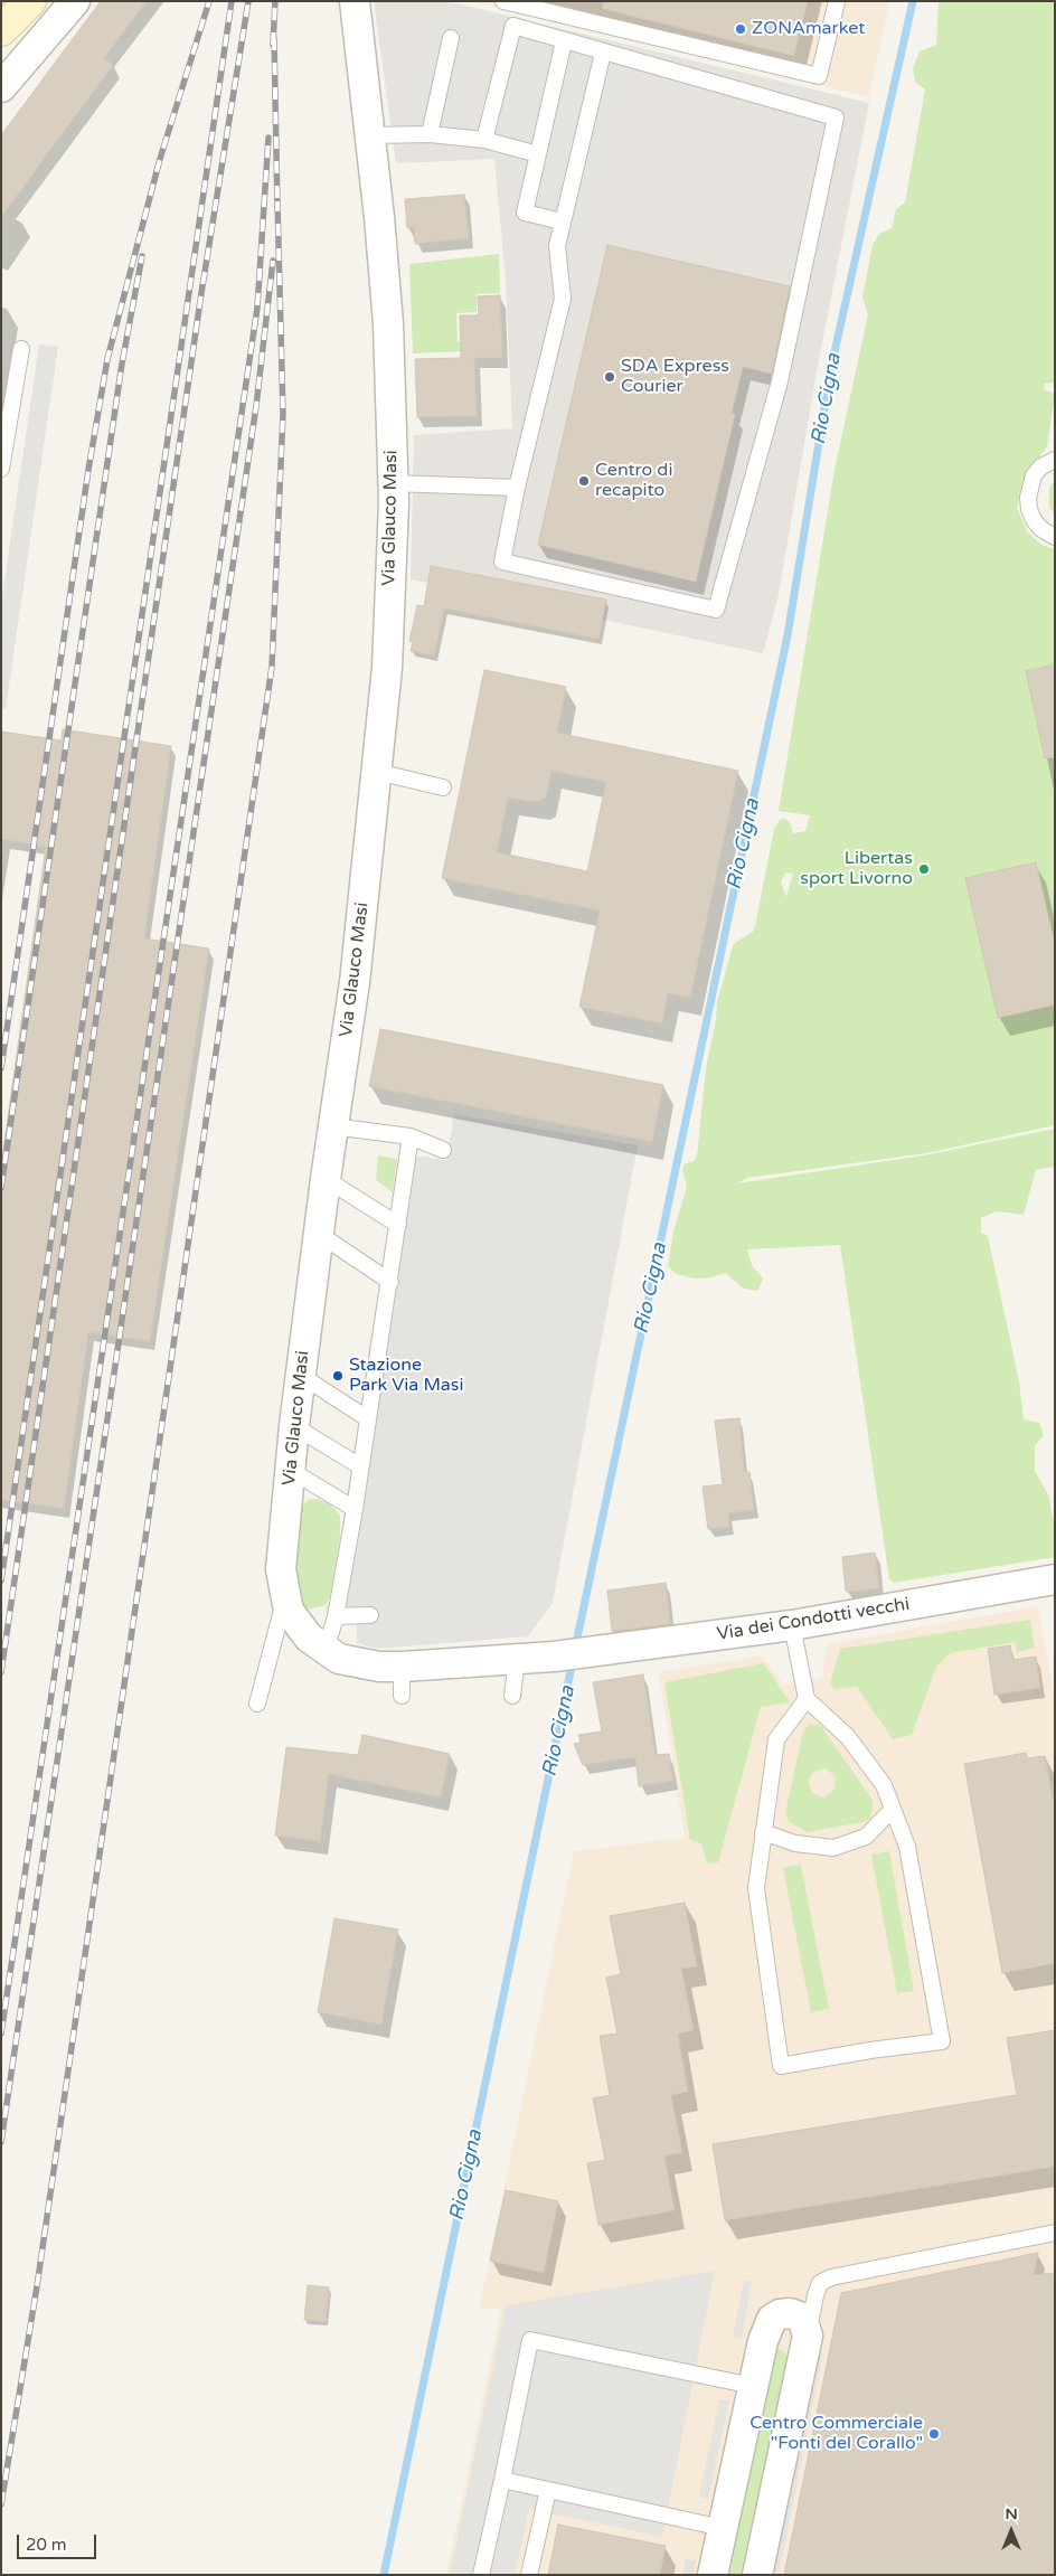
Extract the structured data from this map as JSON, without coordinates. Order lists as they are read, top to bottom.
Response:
{
  "streets": {
    "street": ["Via Glauco Masi", "Via dei Condotti vecchi"]
  },
  "crossings": [
    ["Via Glauco Masi", "Via dei Condotti vecchi"]
  ],
  "water": ["Rio Cigna"],
  "places": [
    "ZONAmarket",
    "SDA Express Courier",
    "Centro di recapito",
    "Libertas sport Livorno",
    "Stazione Park Via Masi",
    "Centro Commerciale \"Fonti del Corallo\""
  ],
  "scale_bar": "20 m",
  "north": "top"
}
